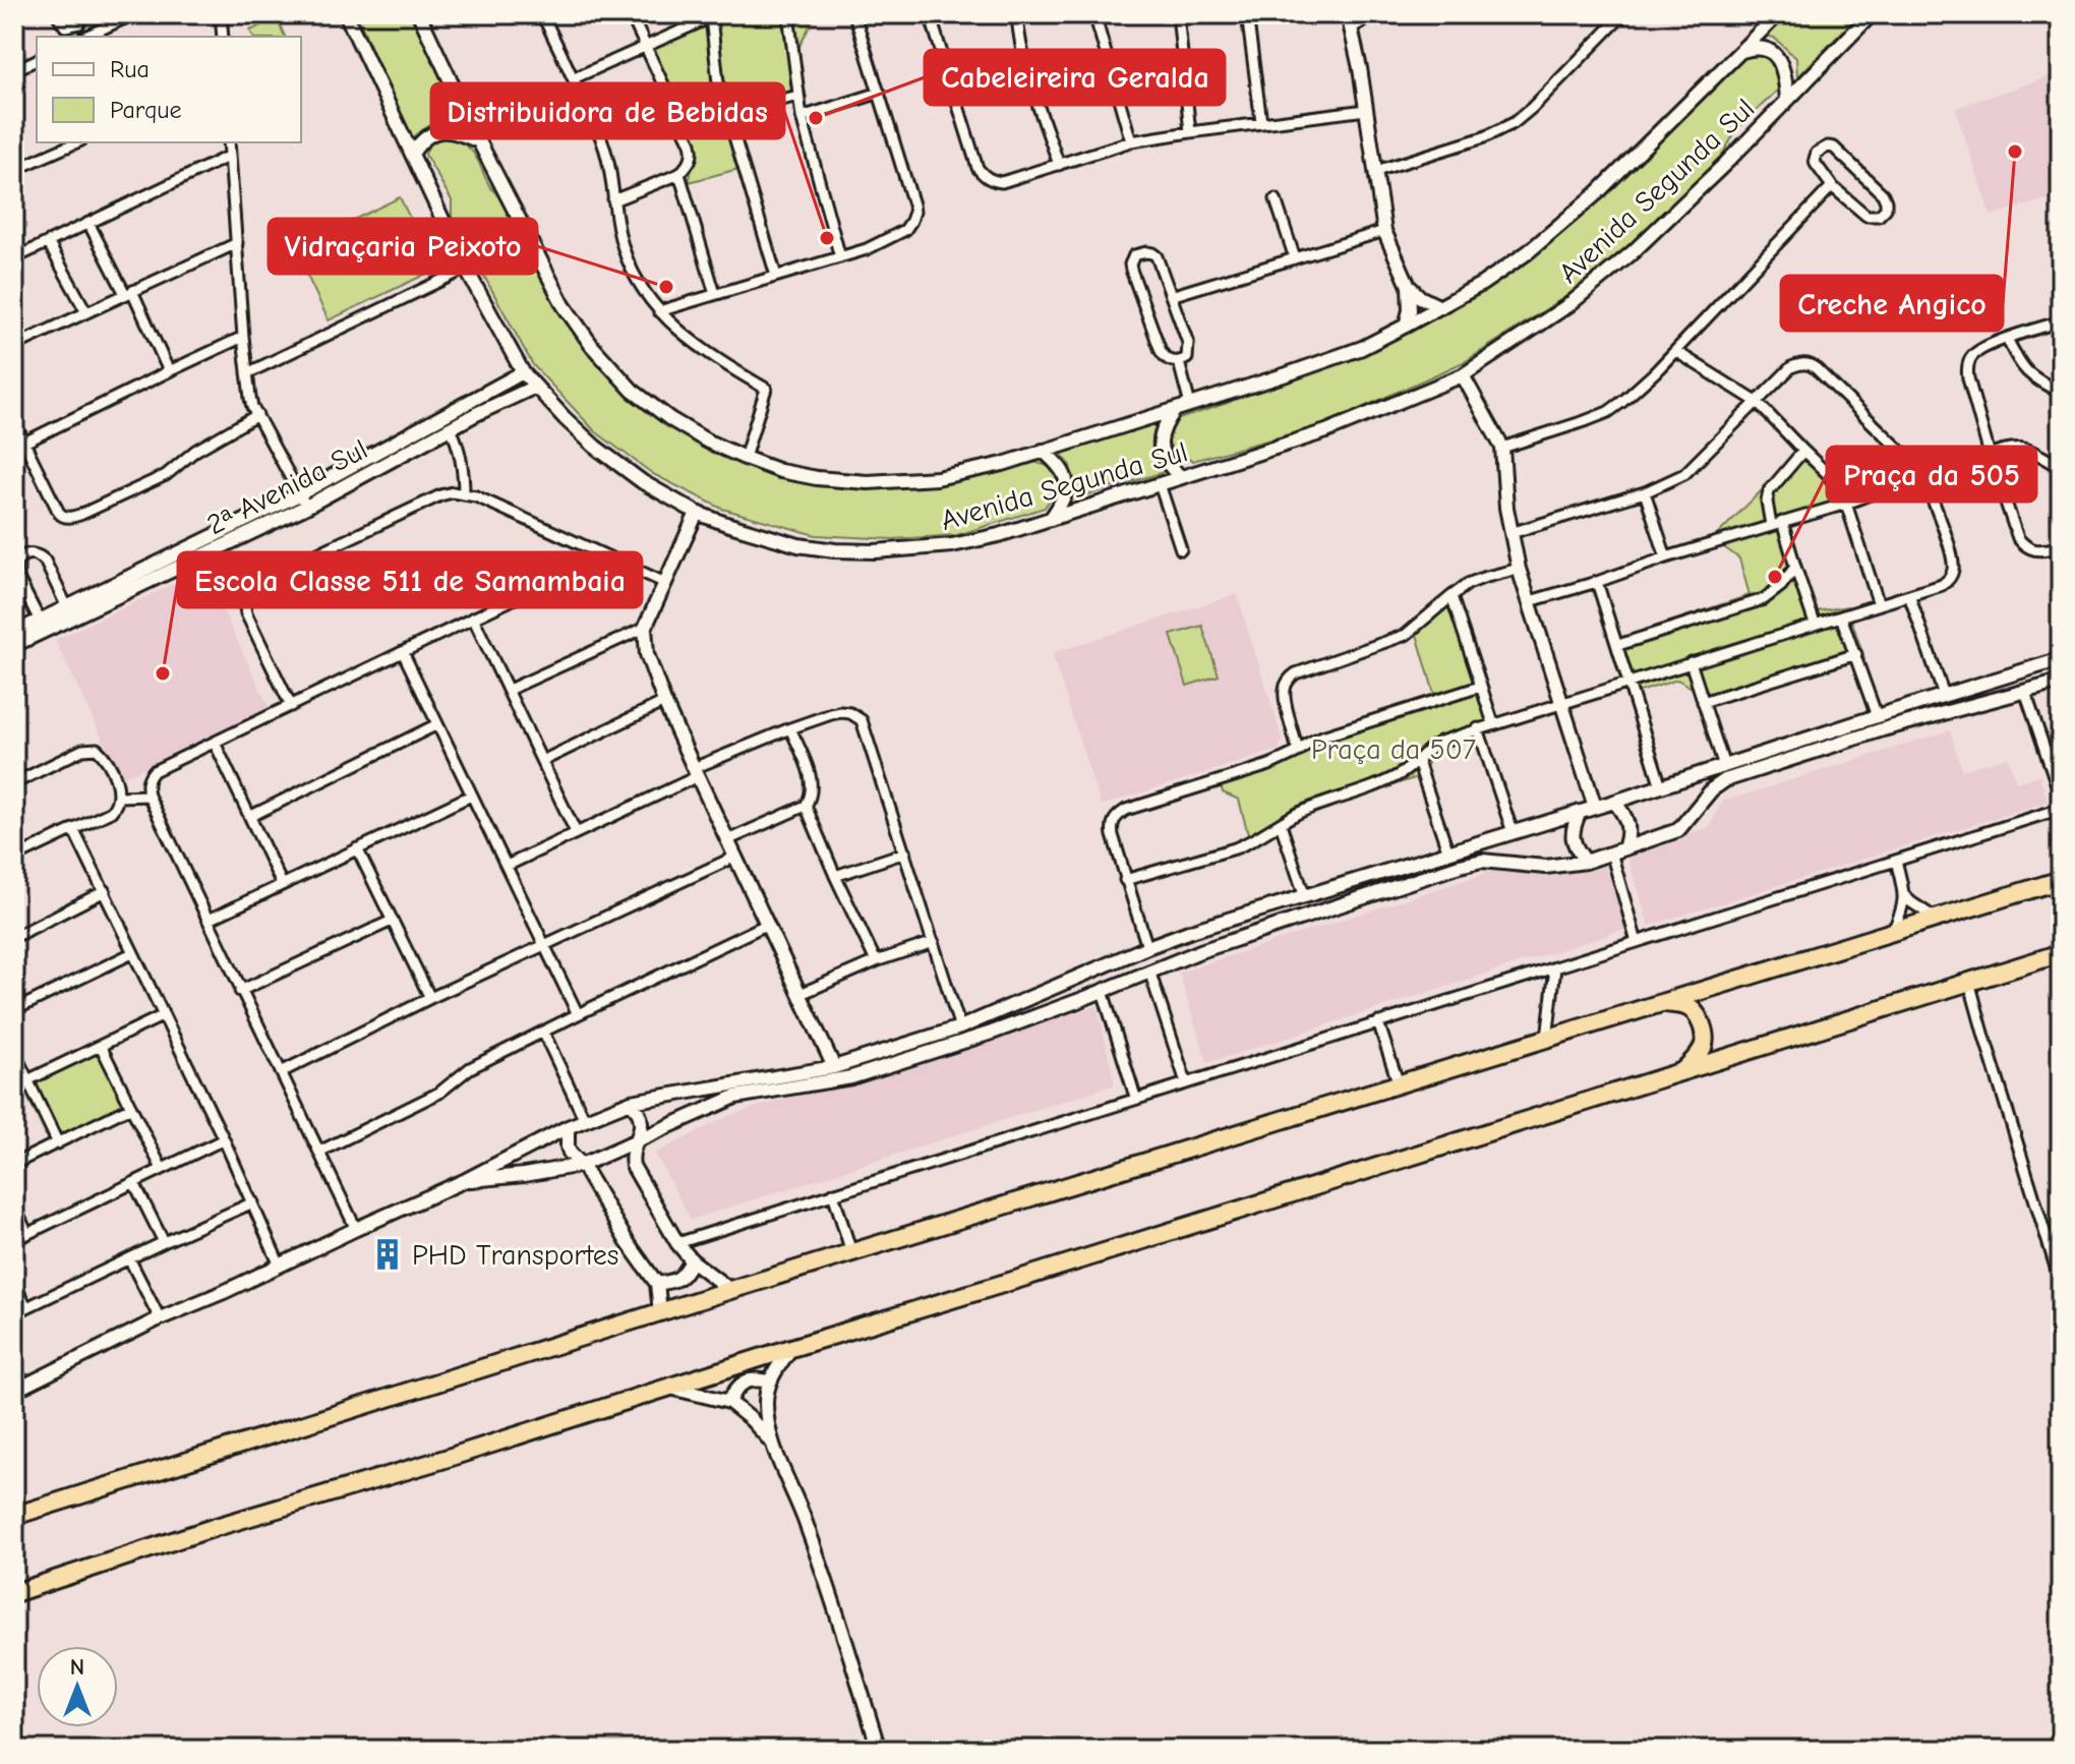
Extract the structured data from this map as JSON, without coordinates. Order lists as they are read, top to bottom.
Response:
{
  "streets": {
    "street": ["Avenida Segunda Sul", "2ᵃ Avenida Sul"]
  },
  "crossings": [
    ["Avenida Segunda Sul", "2ᵃ Avenida Sul"]
  ],
  "parks": ["Praça da 507"],
  "places": {
    "other": [
      "Cabeleireira Geralda",
      "Creche Angico",
      "Distribuidora de Bebidas",
      "Vidraçaria Peixoto",
      "Praça da 505",
      "Escola Classe 511 de Samambaia"
    ],
    "building": ["PHD Transportes"]
  },
  "legend": ["Rua", "Parque"],
  "north": "top"
}
